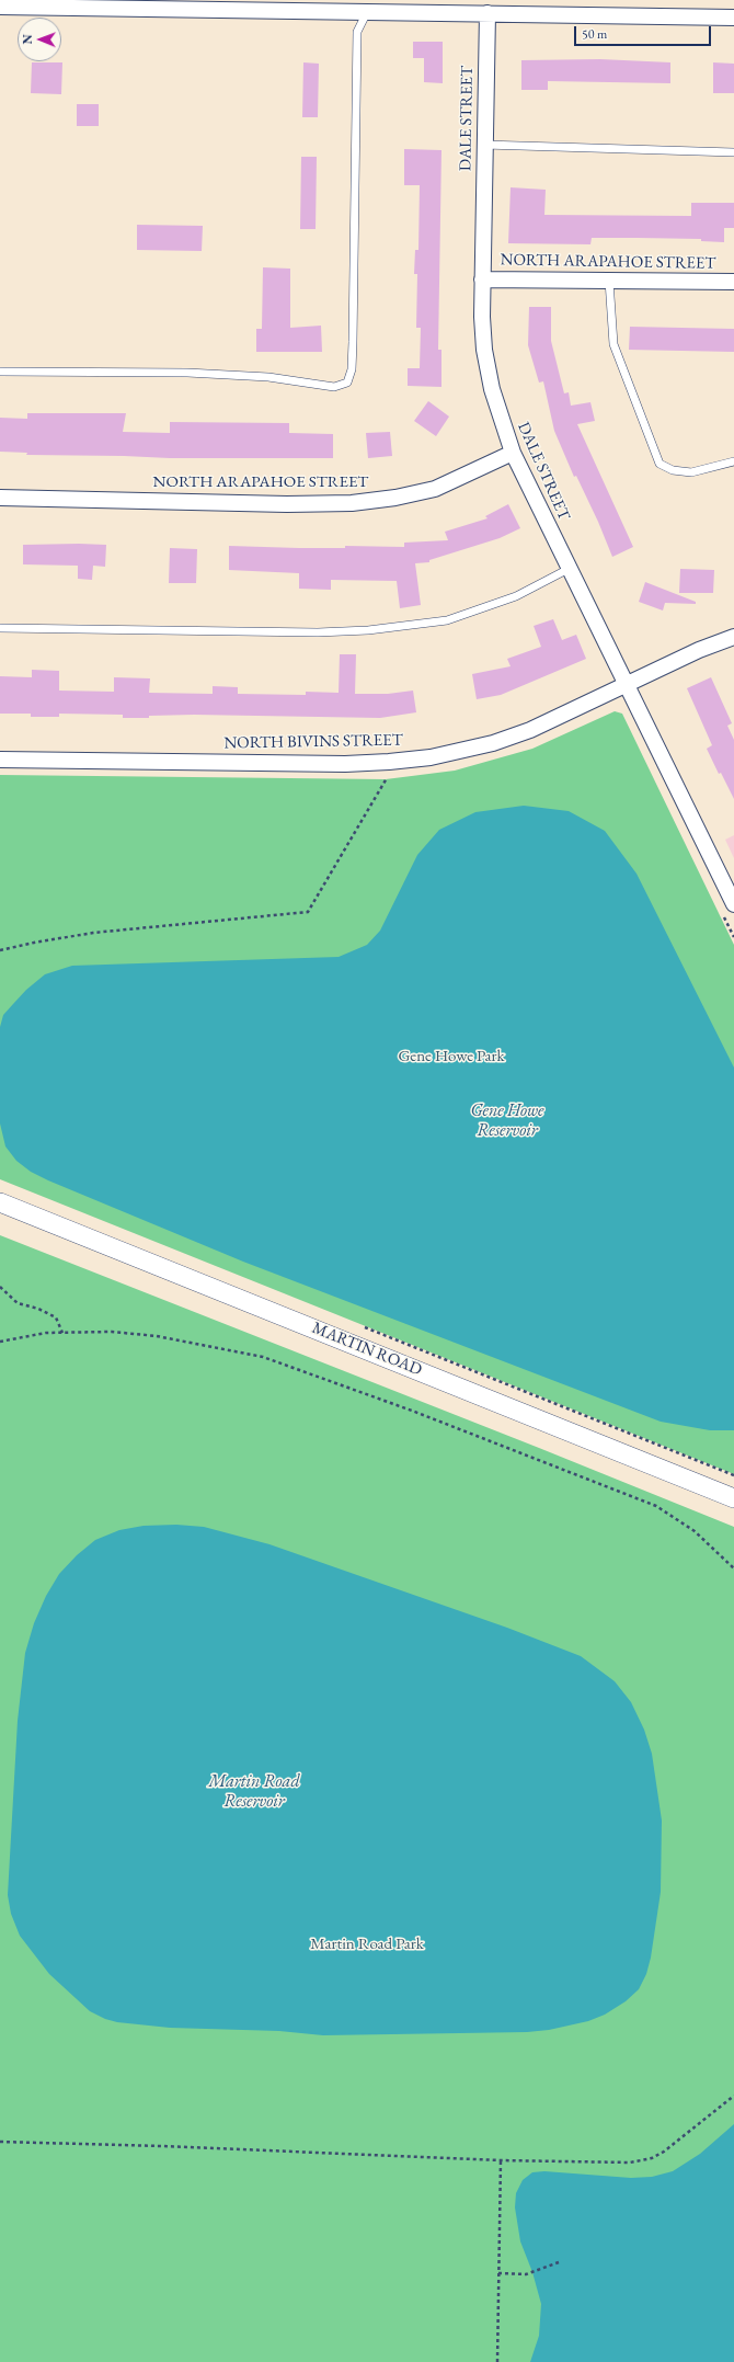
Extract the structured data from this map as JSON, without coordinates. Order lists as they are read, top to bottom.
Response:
{
  "streets": {
    "street": [
      "DALE STREET",
      "NORTH ARAPAHOE STREET",
      "NORTH BIVINS STREET",
      "MARTIN ROAD"
    ]
  },
  "crossings": [
    ["DALE STREET", "NORTH ARAPAHOE STREET"],
    ["DALE STREET", "NORTH BIVINS STREET"]
  ],
  "water": ["Gene Howe Reservoir", "Martin Road Reservoir"],
  "parks": ["Gene Howe Park", "Martin Road Park"],
  "scale_bar": "50 m",
  "north": "left"
}
